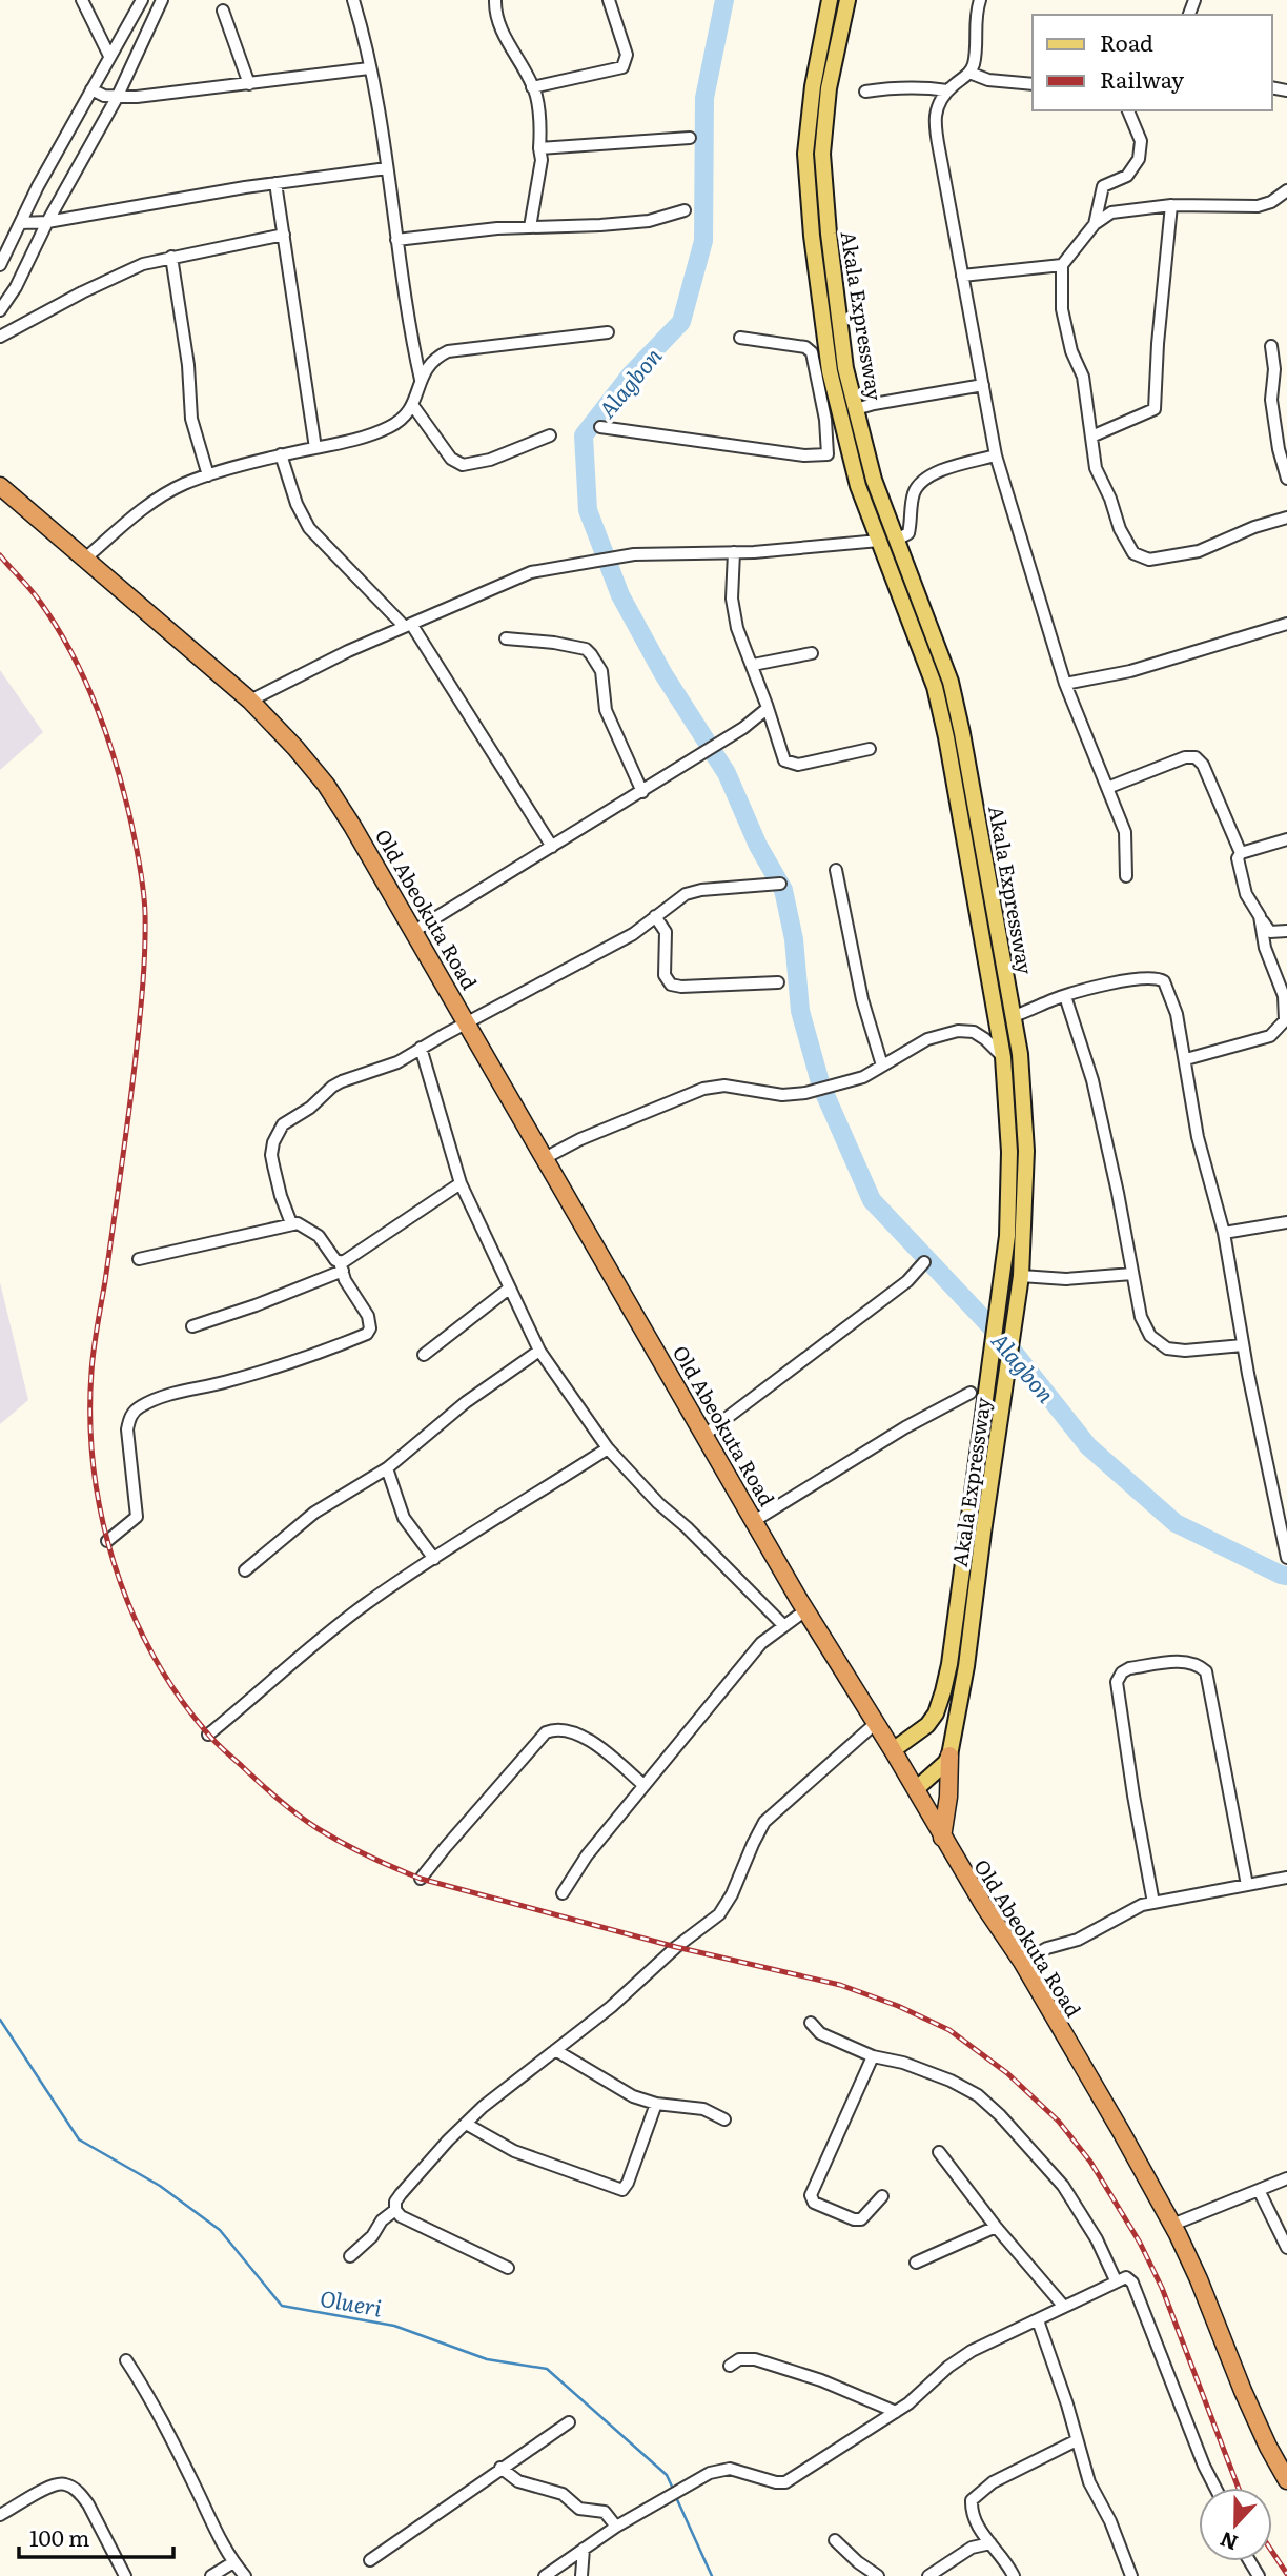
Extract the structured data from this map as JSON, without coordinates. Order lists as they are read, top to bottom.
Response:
{
  "streets": {
    "highway": ["Old Abeokuta Road"],
    "main road": ["Akala Expressway"]
  },
  "crossings": [
    ["Akala Expressway", "Old Abeokuta Road"]
  ],
  "water": ["Alagbon", "Olueri"],
  "legend": ["Road", "Railway"],
  "scale_bar": "100 m",
  "north": "bottom"
}
